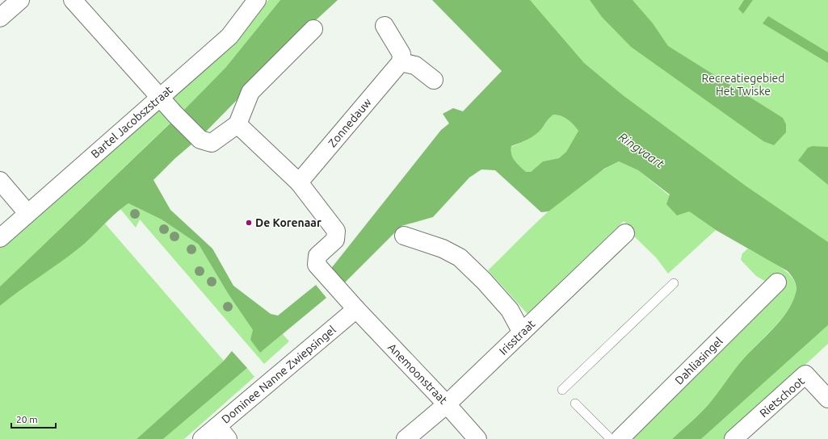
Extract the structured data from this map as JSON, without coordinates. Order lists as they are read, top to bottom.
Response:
{
  "streets": {
    "street": [
      "Bartel Jacobszstraat",
      "Zonnedauw",
      "Irisstraat",
      "Dahliasingel",
      "Anemoonstraat",
      "Dominee Nanne Zwiepsingel",
      "Rietschoot"
    ]
  },
  "crossings": [
    ["Zonnedauw", "Anemoonstraat"],
    ["Irisstraat", "Anemoonstraat"],
    ["Anemoonstraat", "Dominee Nanne Zwiepsingel"]
  ],
  "water": ["Ringvaart"],
  "parks": ["Recreatiegebied Het Twiske"],
  "places": ["De Korenaar"],
  "scale_bar": "20 m"
}
